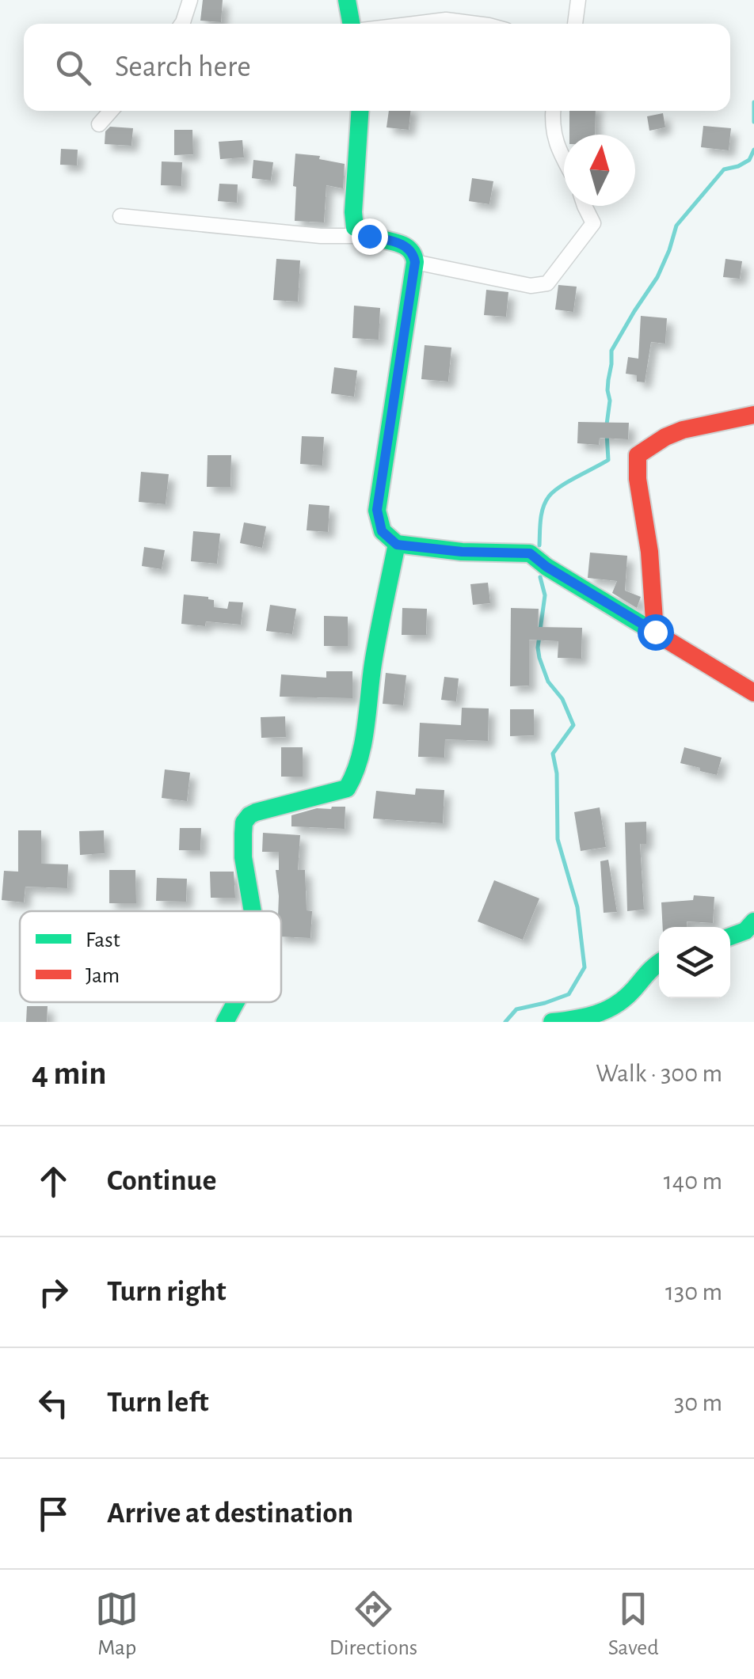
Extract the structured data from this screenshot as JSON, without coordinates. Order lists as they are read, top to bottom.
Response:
{
  "legend": ["Fast", "Jam"],
  "north": "top",
  "page": {
    "search": "Search here",
    "heading": ["4 min", "Walk · 300 m"],
    "list": [
      ["Continue", "140 m"],
      ["Turn right", "130 m"],
      ["Turn left", "30 m"],
      "Arrive at destination"
    ],
    "nav": ["Map", "Directions", "Saved"]
  }
}
